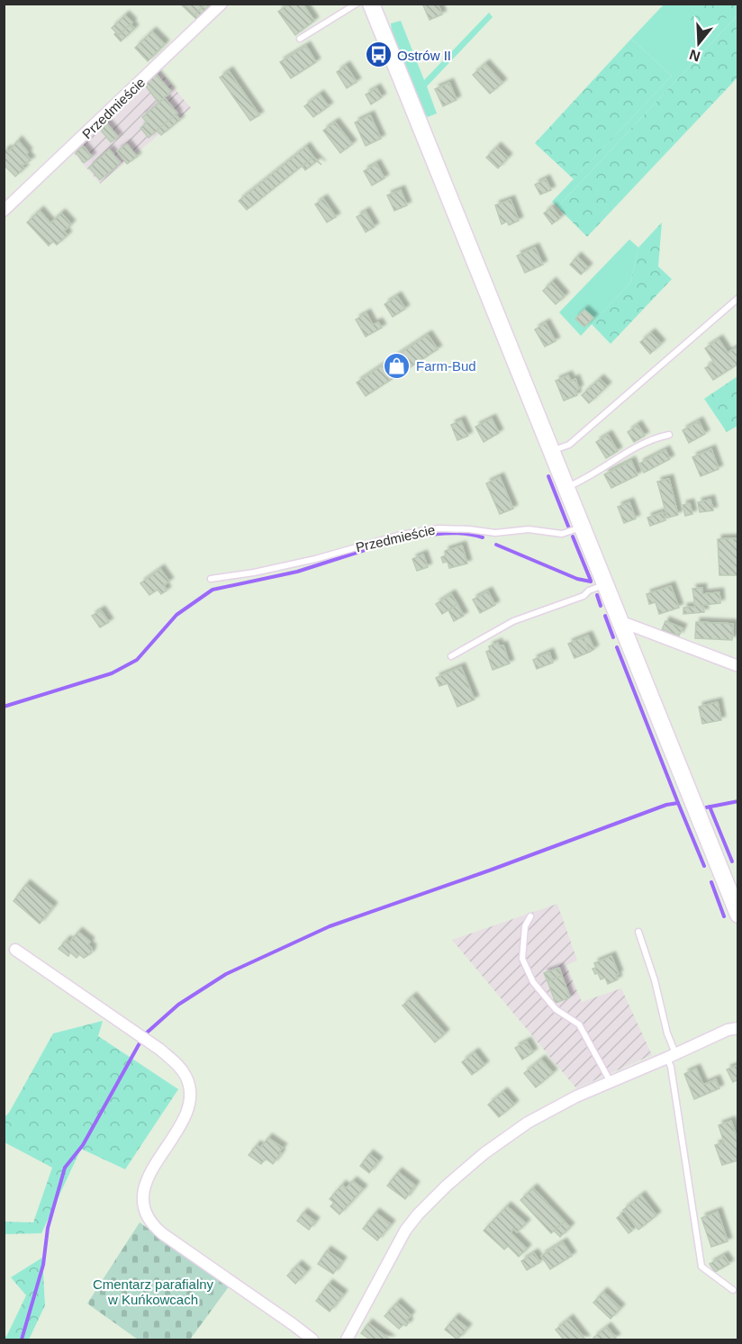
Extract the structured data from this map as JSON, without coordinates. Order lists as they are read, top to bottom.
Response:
{
  "streets": {
    "street": ["Przedmieście"]
  },
  "parks": ["Cmentarz parafialny w Kuńkowcach"],
  "places": {
    "bus stop": ["Ostrów II"],
    "shop": ["Farm-Bud"]
  },
  "north": "bottom"
}
